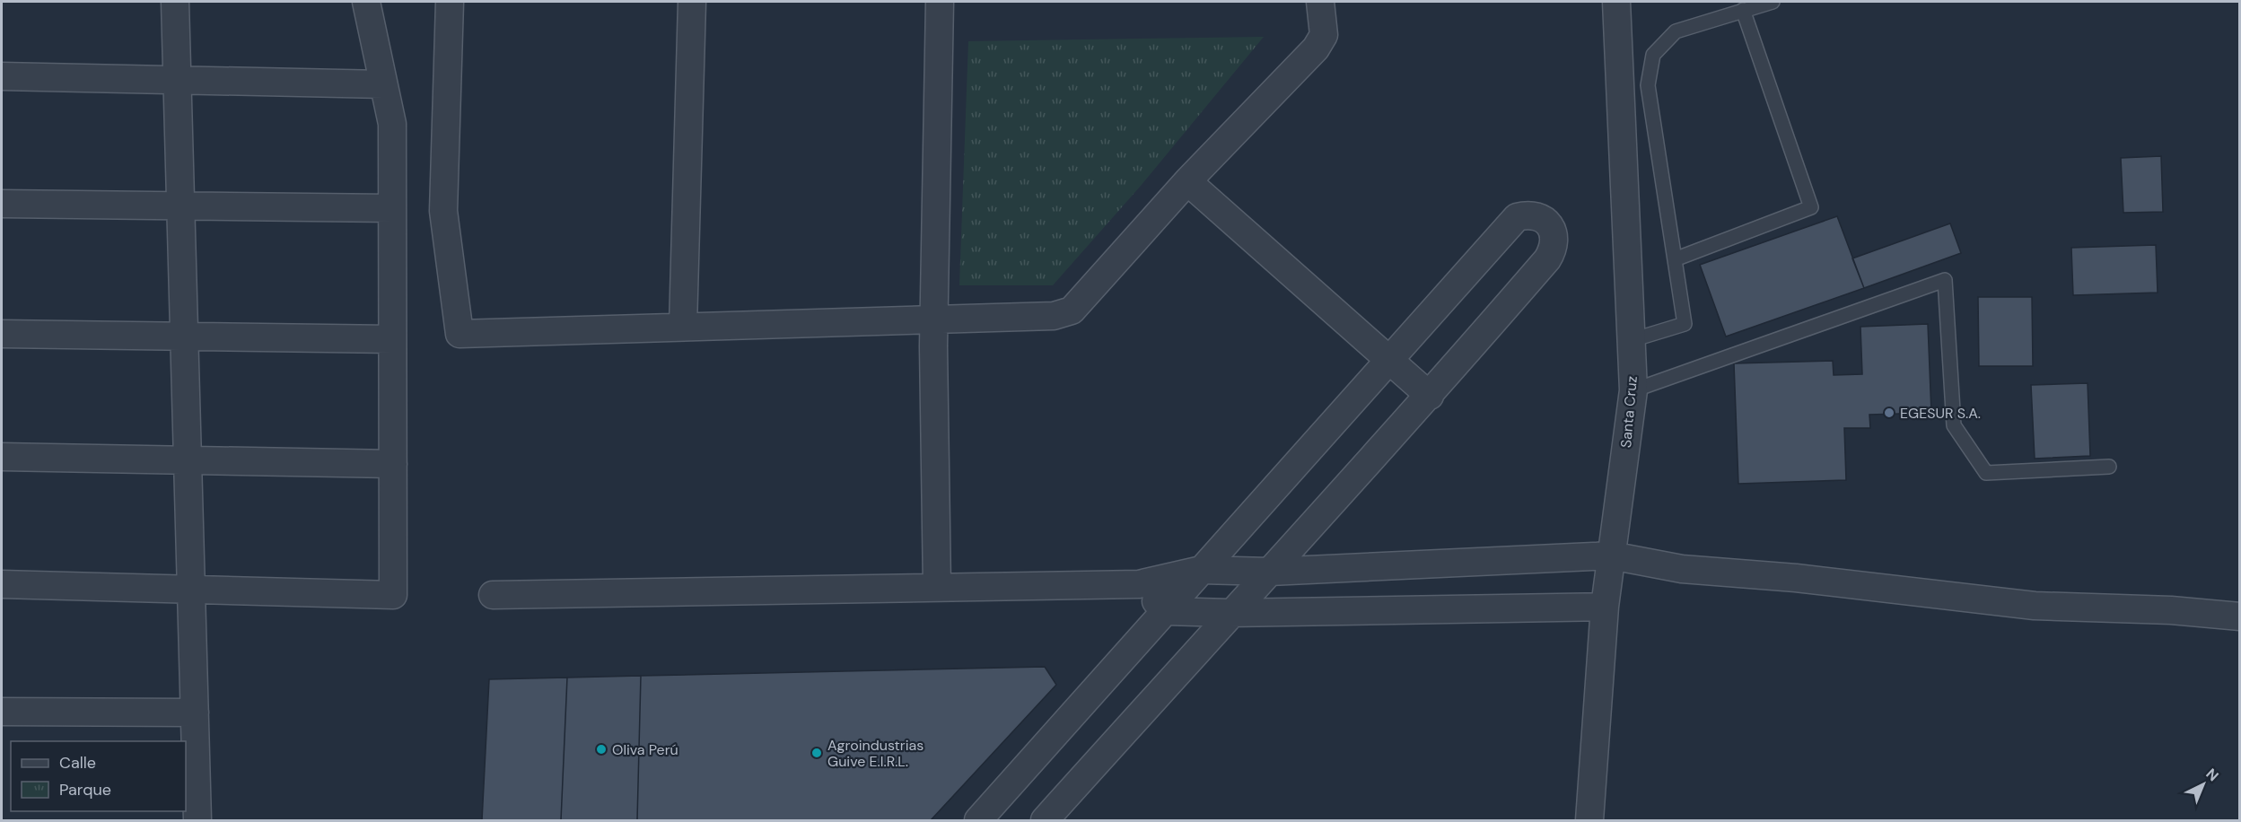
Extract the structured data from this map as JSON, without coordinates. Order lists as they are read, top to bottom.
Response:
{
  "streets": {
    "street": ["Santa Cruz"]
  },
  "places": ["EGESUR S.A.", "Oliva Perú", "Agroindustrias Guive E.I.R.L."],
  "legend": ["Calle", "Parque"],
  "north": "top right"
}
